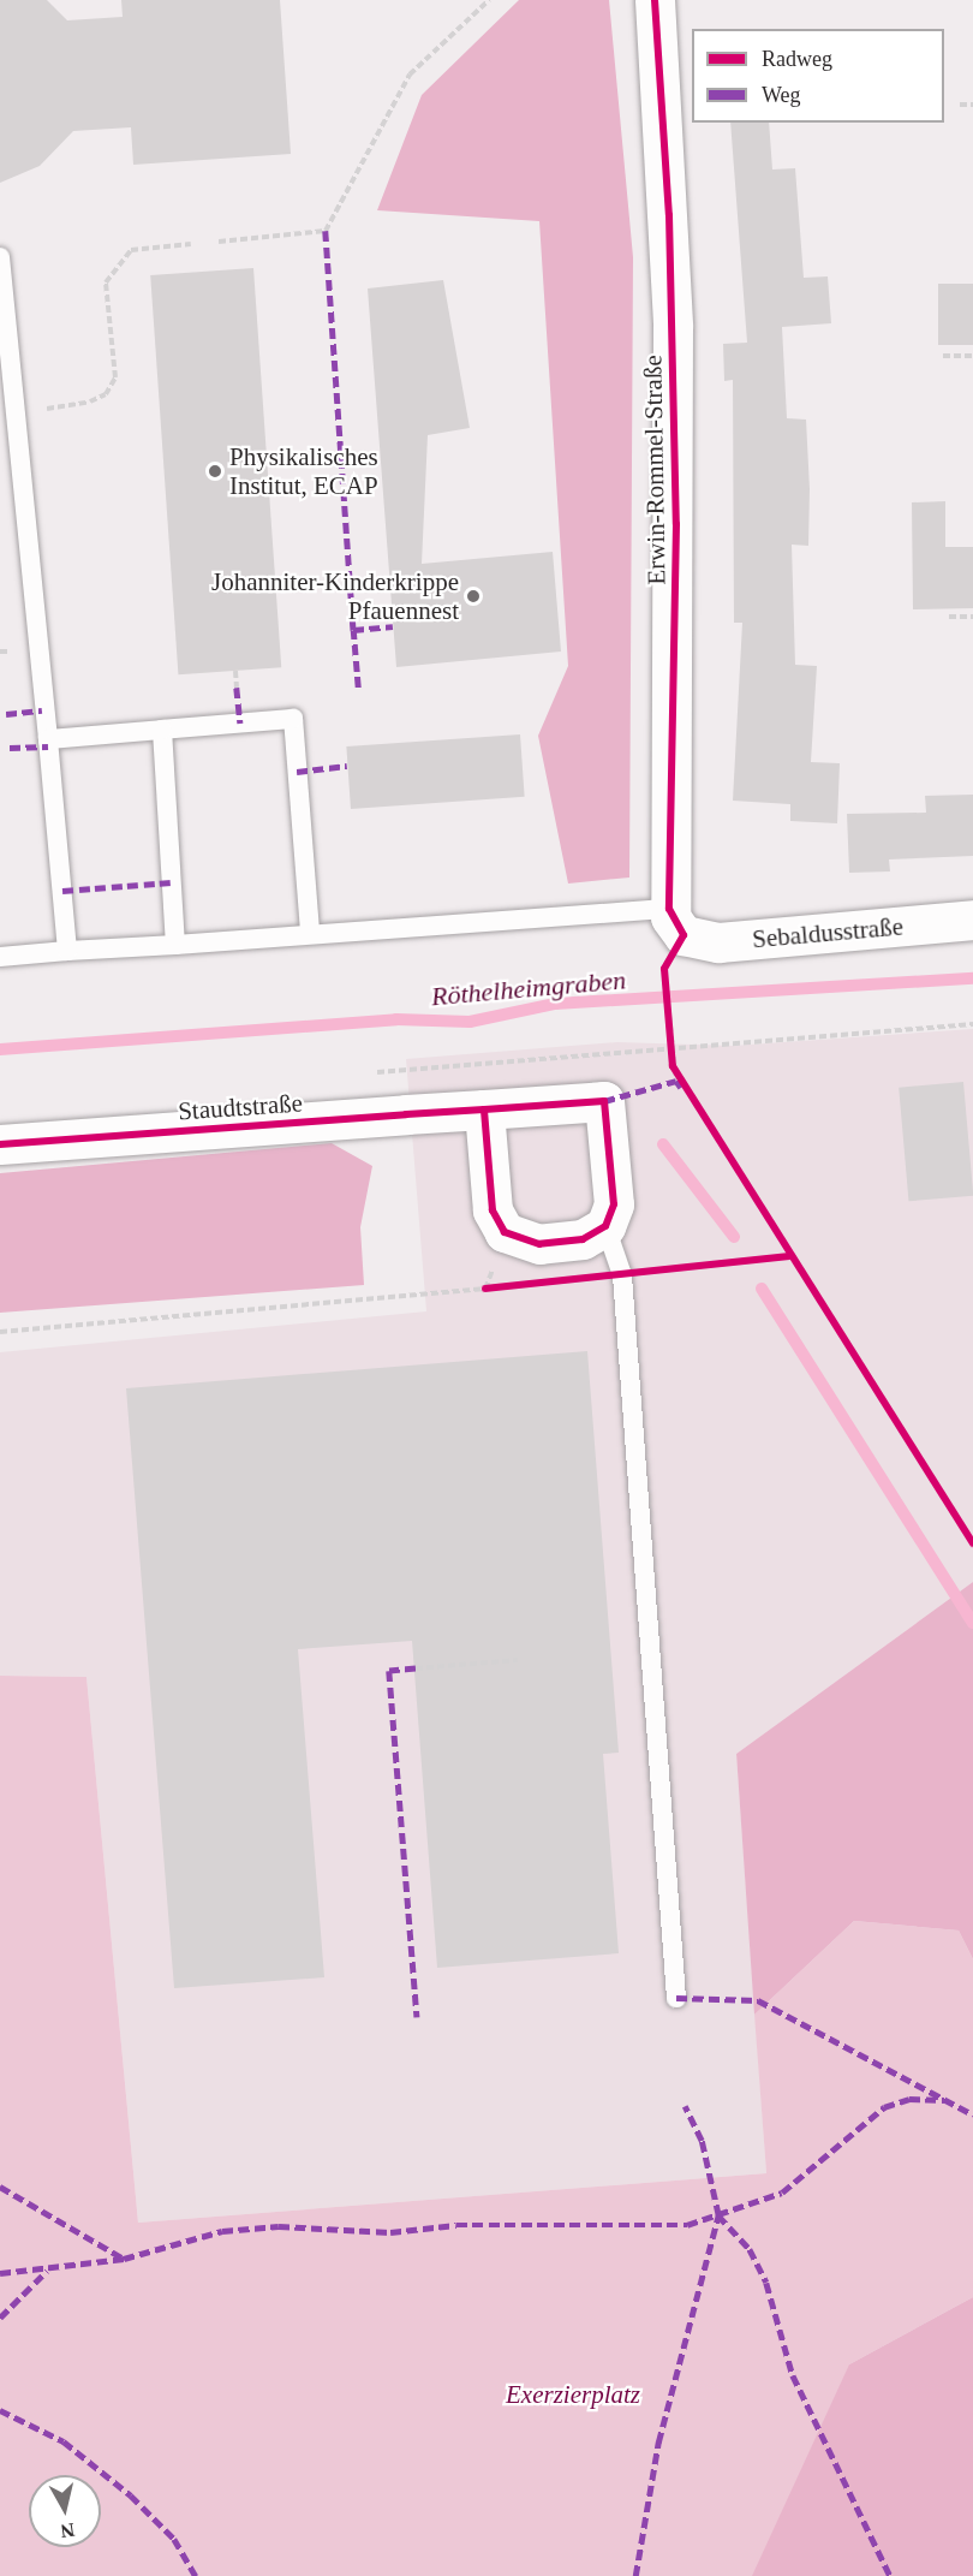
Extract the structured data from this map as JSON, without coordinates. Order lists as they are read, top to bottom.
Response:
{
  "streets": {
    "street": ["Erwin-Rommel-Straße", "Sebaldusstraße", "Staudtstraße"]
  },
  "crossings": [
    ["Erwin-Rommel-Straße", "Sebaldusstraße"]
  ],
  "water": ["Röthelheimgraben"],
  "parks": ["Exerzierplatz"],
  "places": ["Physikalisches Institut, ECAP", "Johanniter-Kinderkrippe Pfauennest"],
  "legend": ["Radweg", "Weg"],
  "north": "bottom"
}
